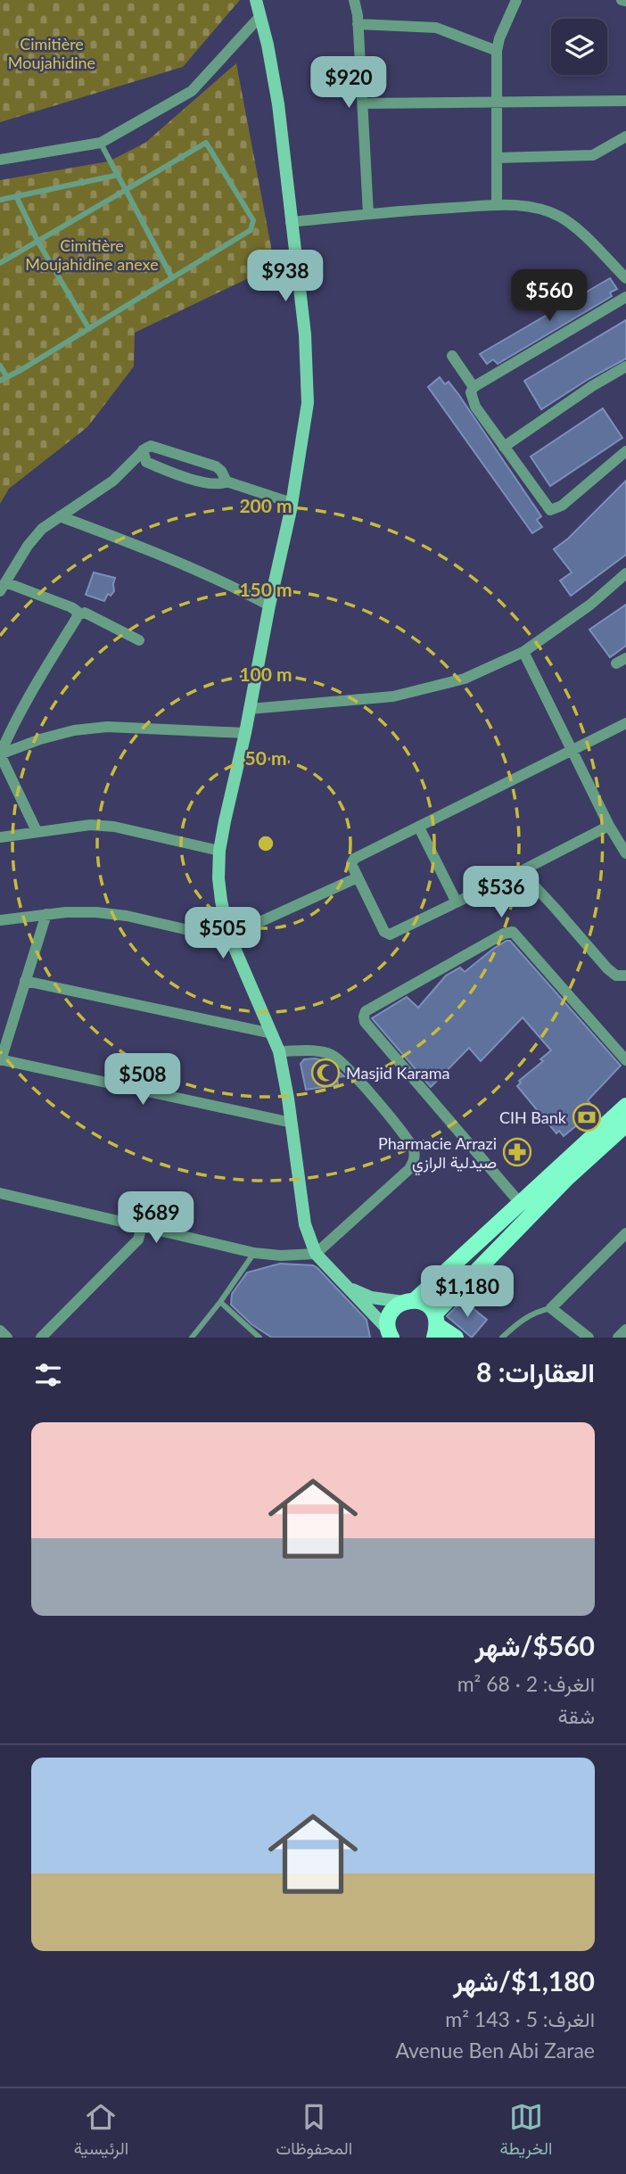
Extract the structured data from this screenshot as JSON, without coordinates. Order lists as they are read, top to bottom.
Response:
{
  "parks": ["Cimitière Moujahidine", "Cimitière Moujahidine anexe"],
  "places": {
    "mosque": ["Masjid Karama"],
    "bank": ["CIH Bank"],
    "pharmacy": ["Pharmacie Arrazi صيدلية الرازي"]
  },
  "page": {
    "price": [
      "$920",
      "$938",
      "$560",
      "$536",
      "$505",
      "$508",
      "$689",
      "$1,180"
    ],
    "heading": "العقارات: 8",
    "list": [
      {
        "name": "$560/شهر",
        "note": "الغرف: 2 · 68 m² · شقة"
      },
      {
        "name": "$1,180/شهر",
        "note": "الغرف: 5 · 143 m² · Avenue Ben Abi Zarae"
      }
    ],
    "tabs": ["الخريطة", "المحفوظات", "الرئيسية"]
  },
  "rings": [
    "200 m",
    "150 m",
    "100 m",
    "50 m"
  ]
}
